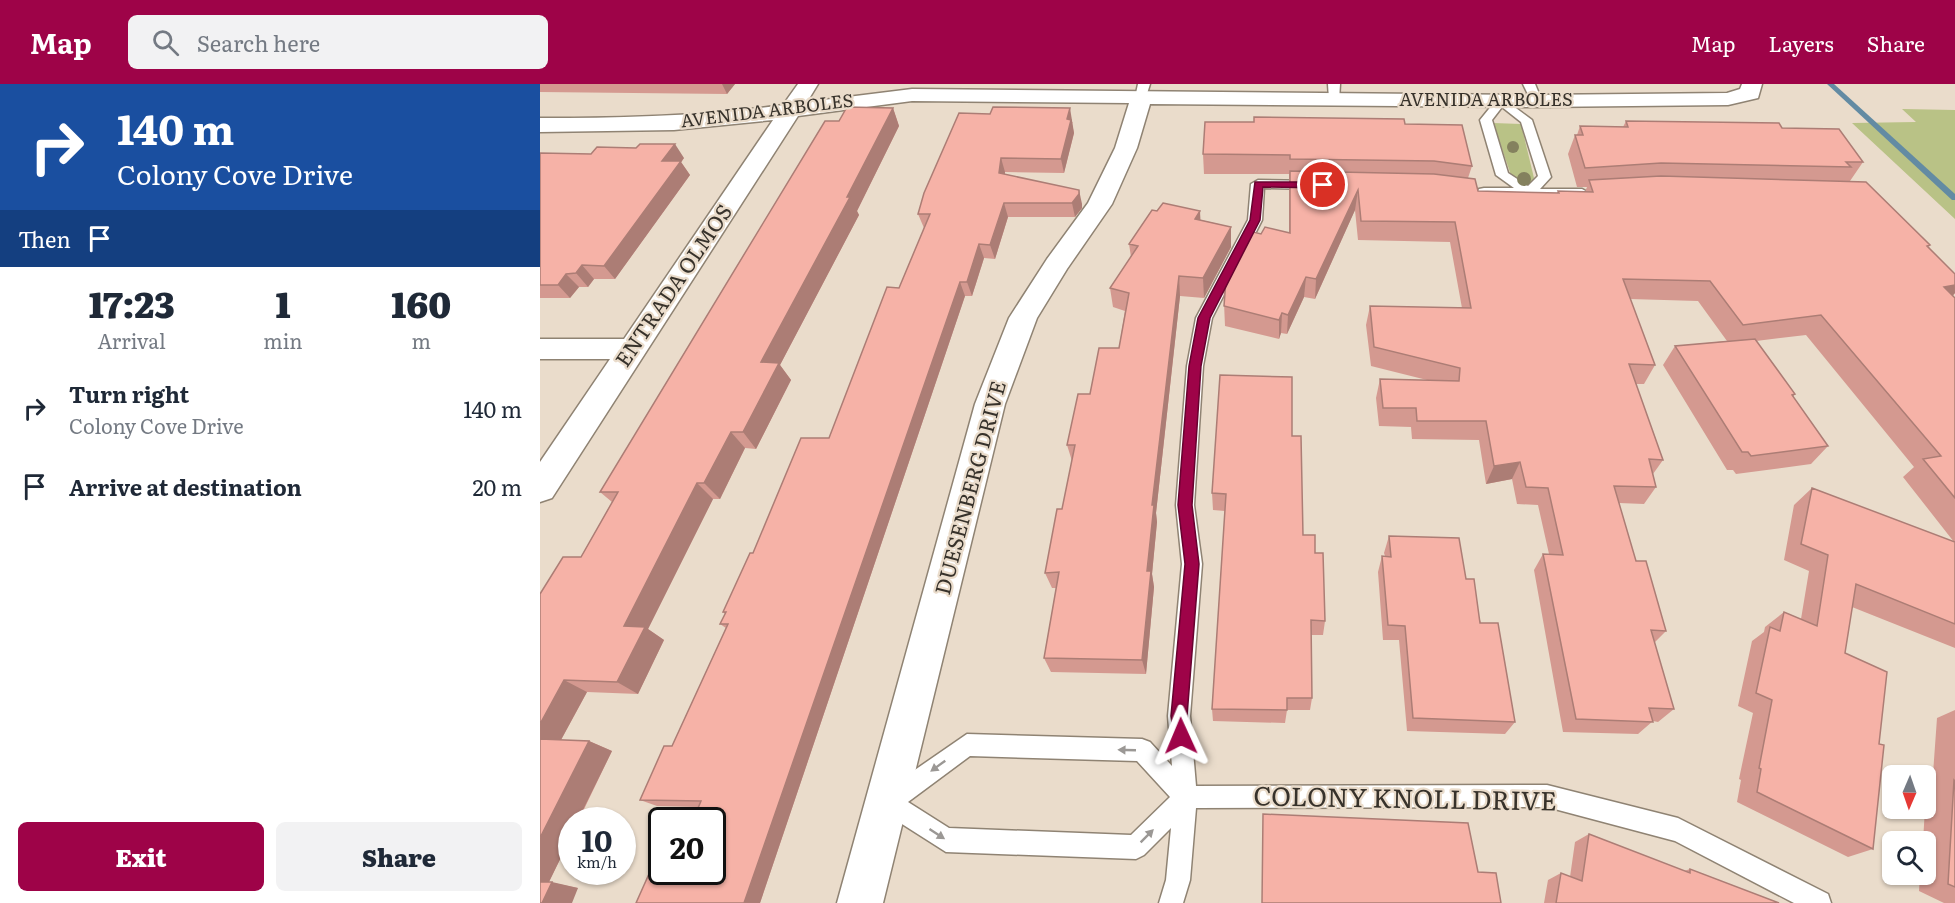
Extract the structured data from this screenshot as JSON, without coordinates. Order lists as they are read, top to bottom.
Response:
{
  "streets": {
    "street": ["AVENIDA ARBOLES", "ENTRADA OLMOS", "DUESENBERG DRIVE"],
    "lane": ["COLONY KNOLL DRIVE"]
  },
  "crossings": [
    ["AVENIDA ARBOLES", "ENTRADA OLMOS"],
    ["AVENIDA ARBOLES", "DUESENBERG DRIVE"]
  ],
  "north": "bottom",
  "page": {
    "header": "Map",
    "search": "Search here",
    "nav": ["Map", "Layers", "Share"],
    "turn": ["140 m", "Colony Cove Drive"],
    "then": "Then",
    "eta": [
      "17:23",
      "Arrival",
      "1",
      "min",
      "160",
      "m"
    ],
    "list": [
      {
        "name": "Turn right",
        "note": "Colony Cove Drive",
        "value": "140 m"
      },
      {
        "name": "Arrive at destination",
        "value": "20 m"
      }
    ],
    "speed": "10 km/h",
    "limit": "20",
    "buttons": ["Exit", "Share"]
  }
}
